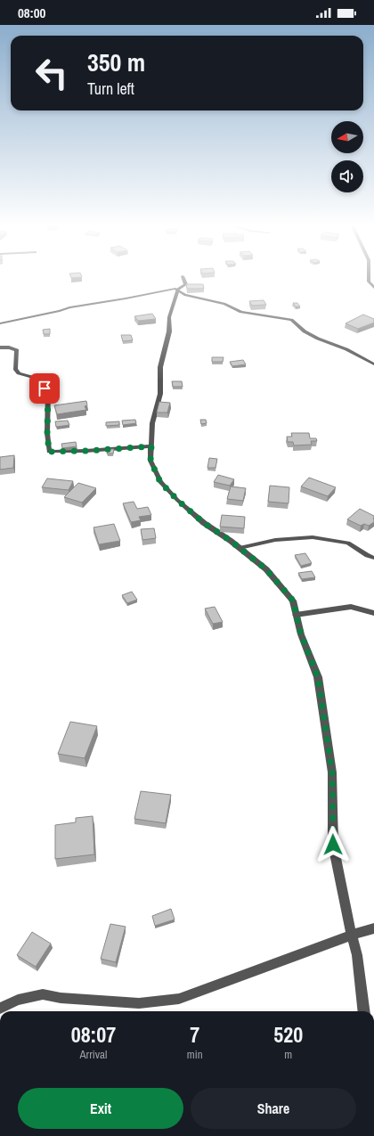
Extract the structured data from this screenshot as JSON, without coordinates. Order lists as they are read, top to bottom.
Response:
{
  "north": "left",
  "page": {
    "status": "08:00",
    "turn": ["350 m", "Turn left"],
    "eta": [
      "08:07",
      "Arrival",
      "7",
      "min",
      "520",
      "m"
    ],
    "buttons": ["Exit", "Share"]
  }
}
